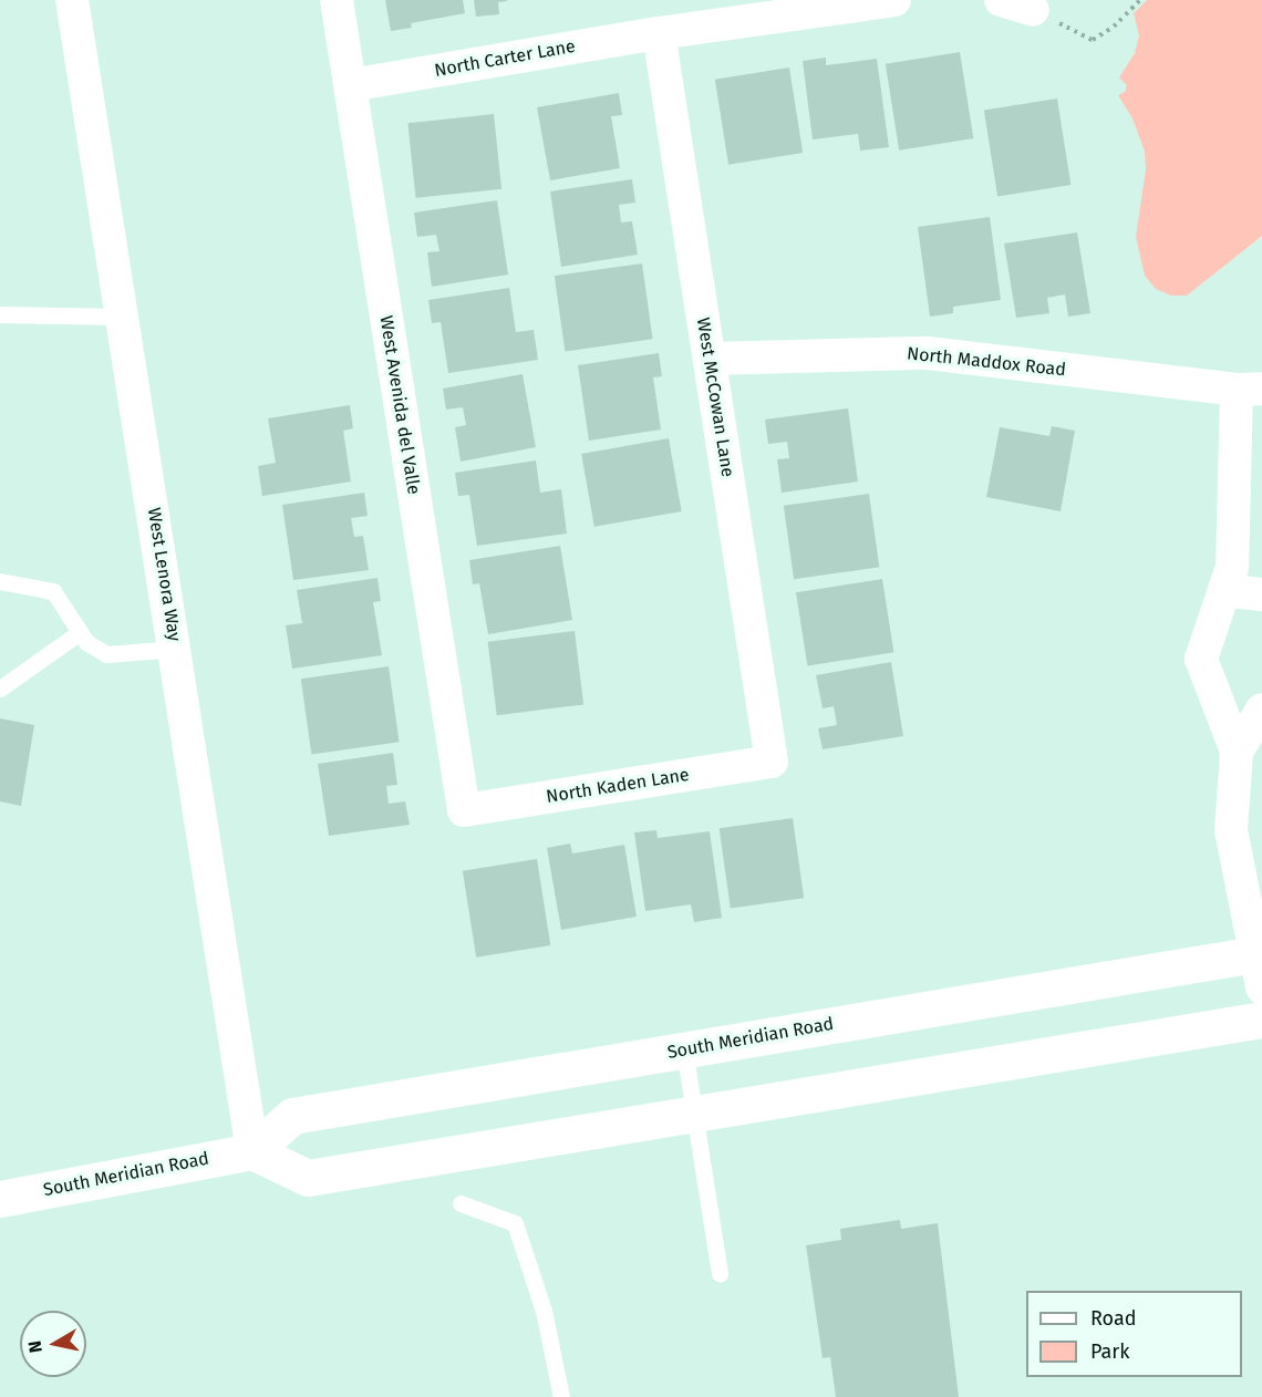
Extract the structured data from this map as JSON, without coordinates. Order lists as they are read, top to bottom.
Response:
{
  "streets": {
    "street": [
      "North Carter Lane",
      "North Maddox Road",
      "West McCowan Lane",
      "West Avenida del Valle",
      "West Lenora Way",
      "North Kaden Lane",
      "South Meridian Road"
    ]
  },
  "crossings": [
    ["North Carter Lane", "West McCowan Lane"],
    ["North Carter Lane", "West Avenida del Valle"],
    ["North Maddox Road", "West McCowan Lane"],
    ["West McCowan Lane", "North Kaden Lane"],
    ["West Avenida del Valle", "North Kaden Lane"],
    ["West Lenora Way", "South Meridian Road"]
  ],
  "legend": ["Road", "Park"],
  "north": "left"
}
